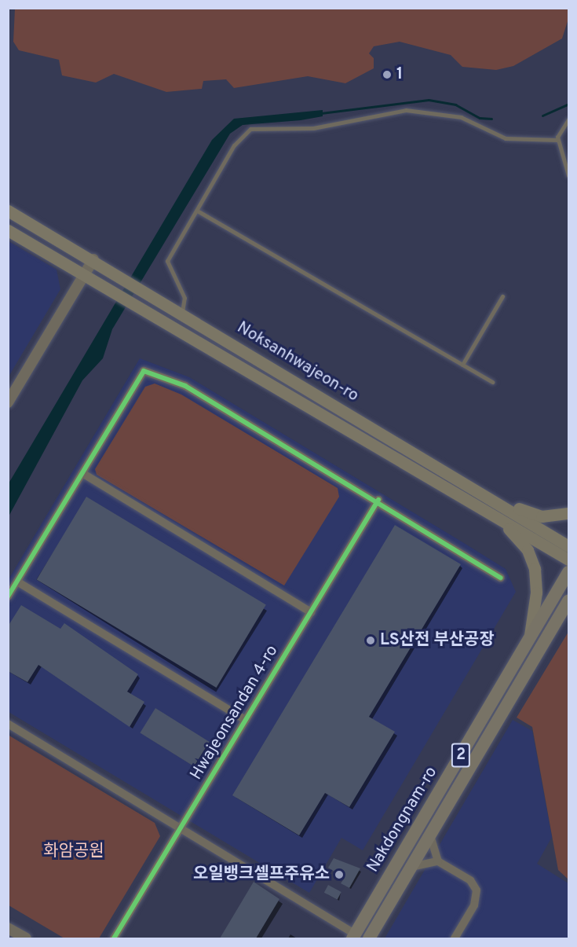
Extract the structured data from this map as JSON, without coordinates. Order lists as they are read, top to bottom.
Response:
{
  "streets": {
    "main road": ["Noksanhwajeon-ro", "2", "Nakdongnam-ro"],
    "street": ["Hwajeonsandan 4-ro"]
  },
  "parks": ["화암공원"],
  "places": ["1", "LS산전 부산공장", "오일뱅크셀프주유소"]
}
